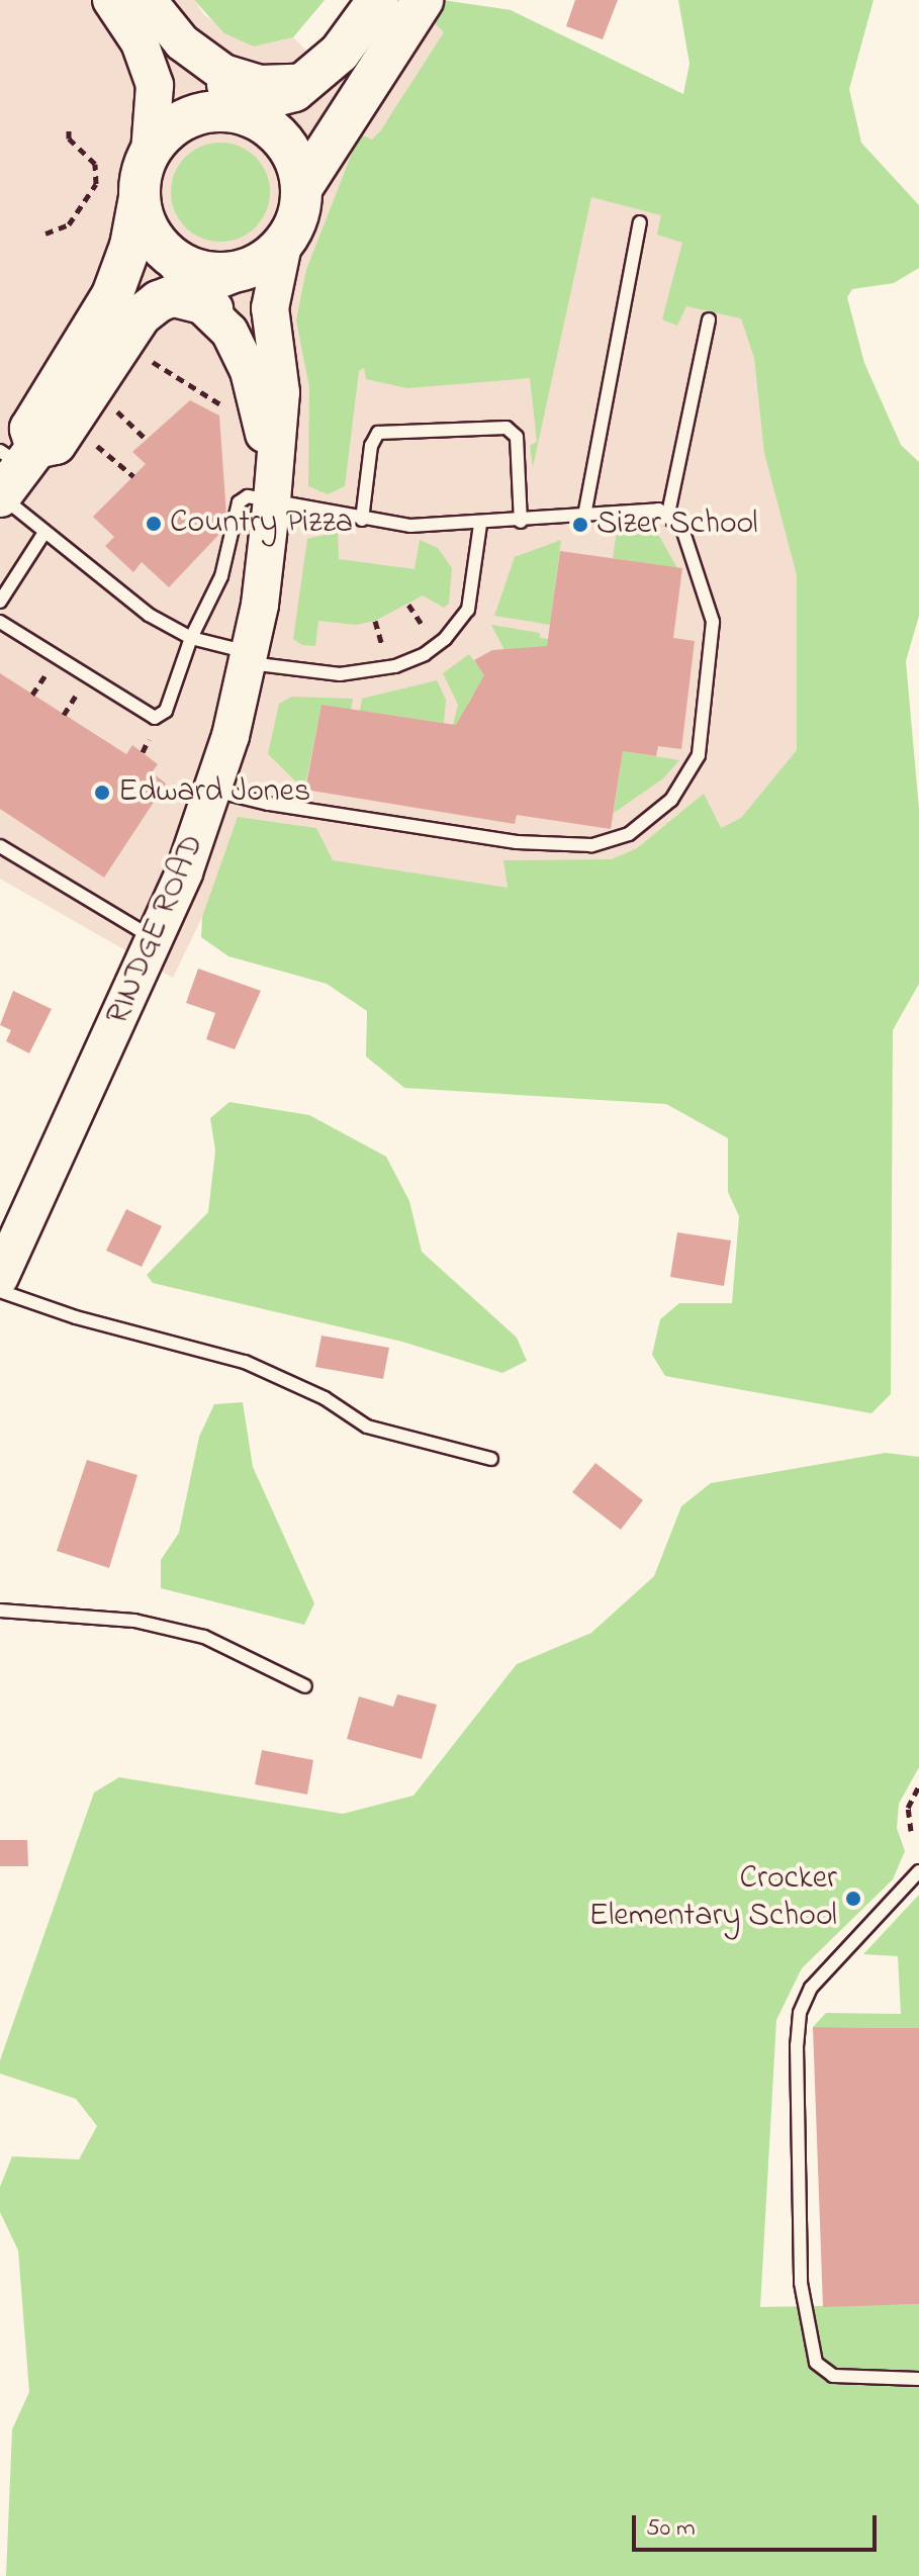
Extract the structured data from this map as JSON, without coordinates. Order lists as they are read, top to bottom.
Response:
{
  "streets": {
    "street": ["RINDGE ROAD"]
  },
  "places": [
    "Country Pizza",
    "Sizer School",
    "Edward Jones",
    "Crocker Elementary School"
  ],
  "scale_bar": "50 m"
}
